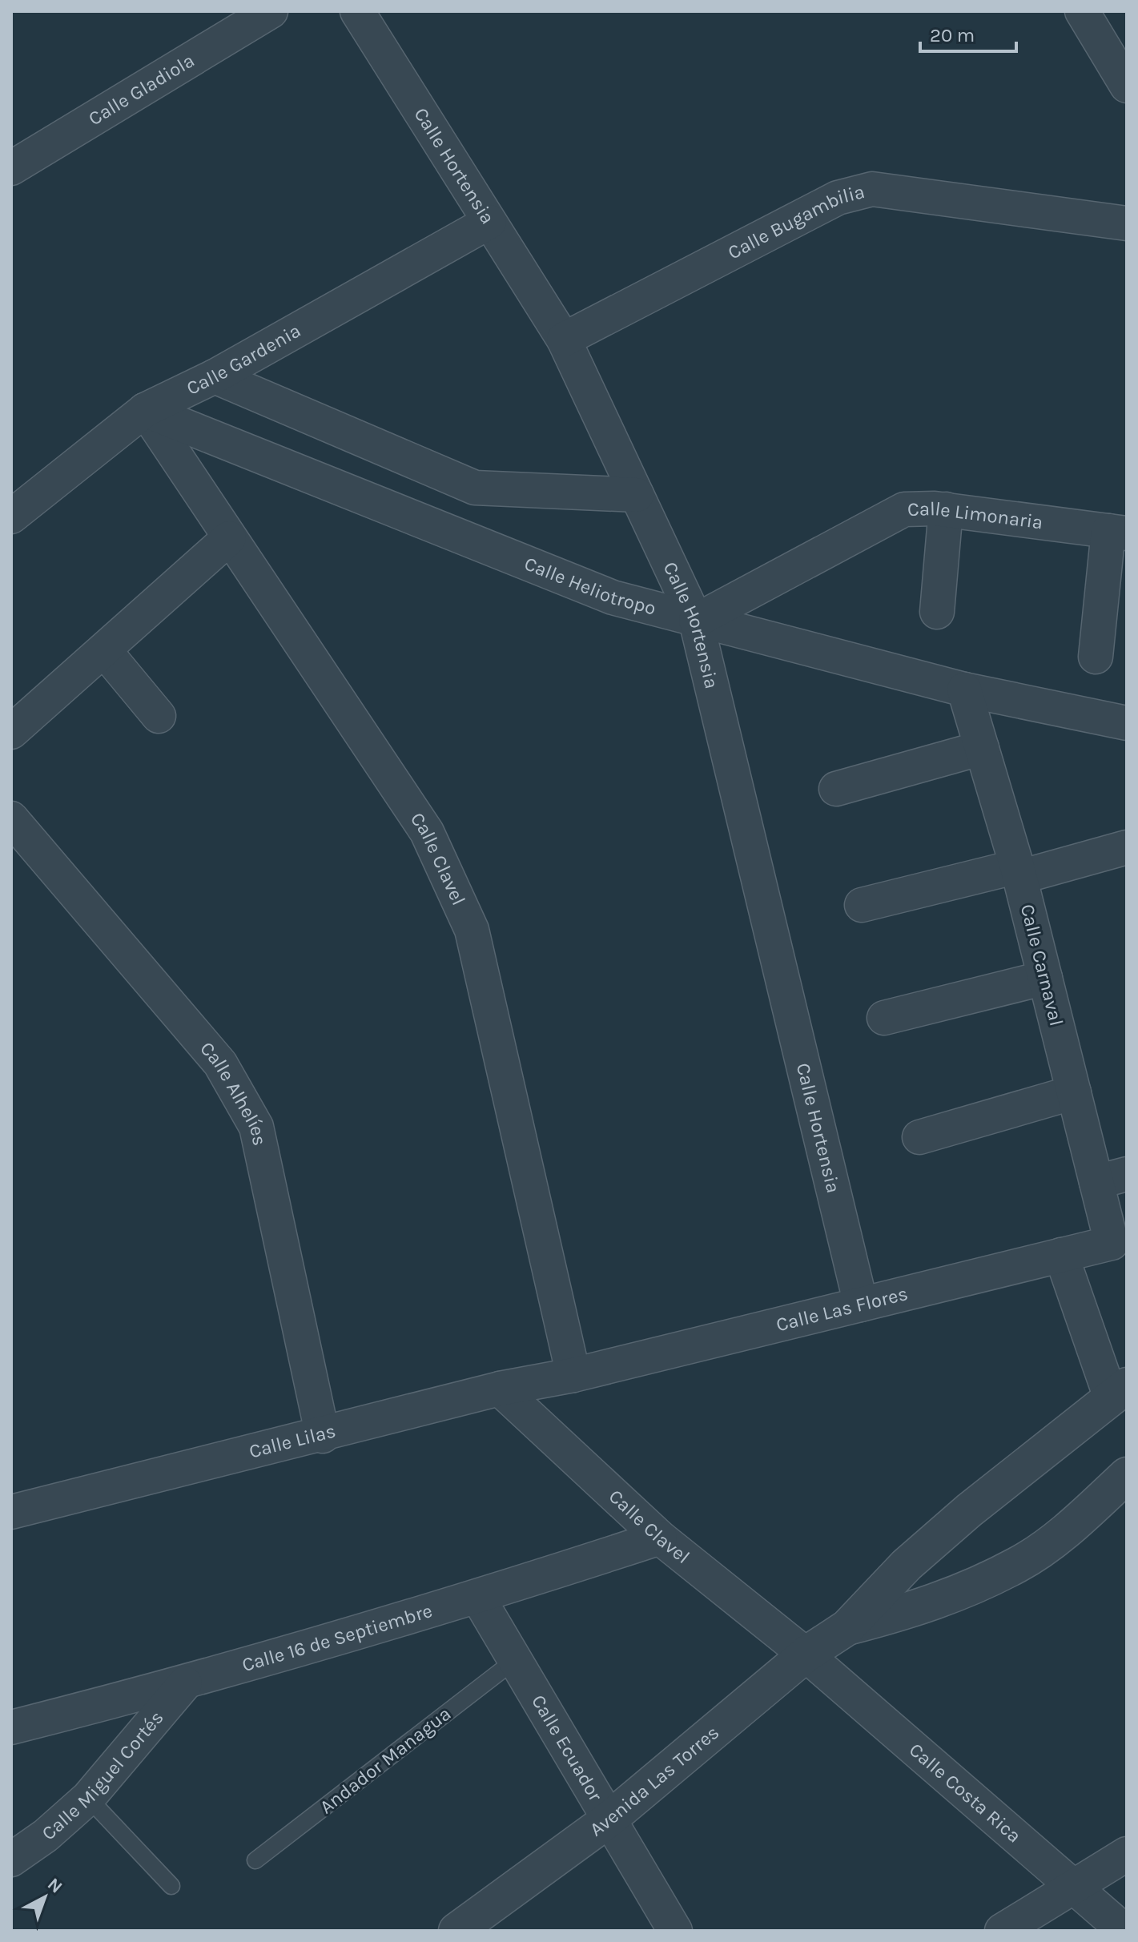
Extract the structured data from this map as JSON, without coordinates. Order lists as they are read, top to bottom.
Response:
{
  "streets": {
    "street": [
      "Calle Gladiola",
      "Calle Hortensia",
      "Calle Bugambilia",
      "Calle Gardenia",
      "Calle Limonaria",
      "Calle Heliotropo",
      "Calle Clavel",
      "Calle Carnaval",
      "Calle Alhelíes",
      "Calle Las Flores",
      "Calle Lilas",
      "Calle 16 de Septiembre",
      "Calle Ecuador",
      "Calle Miguel Cortés",
      "Avenida Las Torres",
      "Calle Costa Rica"
    ],
    "lane": ["Andador Managua"]
  },
  "crossings": [
    ["Calle Hortensia", "Calle Bugambilia"],
    ["Calle Hortensia", "Calle Gardenia"],
    ["Calle Hortensia", "Calle Limonaria"],
    ["Calle Hortensia", "Calle Heliotropo"],
    ["Calle Hortensia", "Calle Las Flores"],
    ["Calle Gardenia", "Calle Heliotropo"],
    ["Calle Gardenia", "Calle Clavel"],
    ["Calle Limonaria", "Calle Heliotropo"],
    ["Calle Heliotropo", "Calle Clavel"],
    ["Calle Heliotropo", "Calle Carnaval"],
    ["Calle Clavel", "Calle Las Flores"],
    ["Calle Clavel", "Calle Lilas"],
    ["Calle Clavel", "Calle 16 de Septiembre"],
    ["Calle Clavel", "Avenida Las Torres"],
    ["Calle Clavel", "Calle Costa Rica"],
    ["Calle Carnaval", "Calle Las Flores"],
    ["Calle Alhelíes", "Calle Lilas"],
    ["Calle Las Flores", "Calle Lilas"],
    ["Calle 16 de Septiembre", "Calle Ecuador"],
    ["Calle 16 de Septiembre", "Calle Miguel Cortés"],
    ["Calle Ecuador", "Andador Managua"],
    ["Calle Ecuador", "Avenida Las Torres"],
    ["Avenida Las Torres", "Calle Costa Rica"]
  ],
  "scale_bar": "20 m",
  "north": "top right"
}
